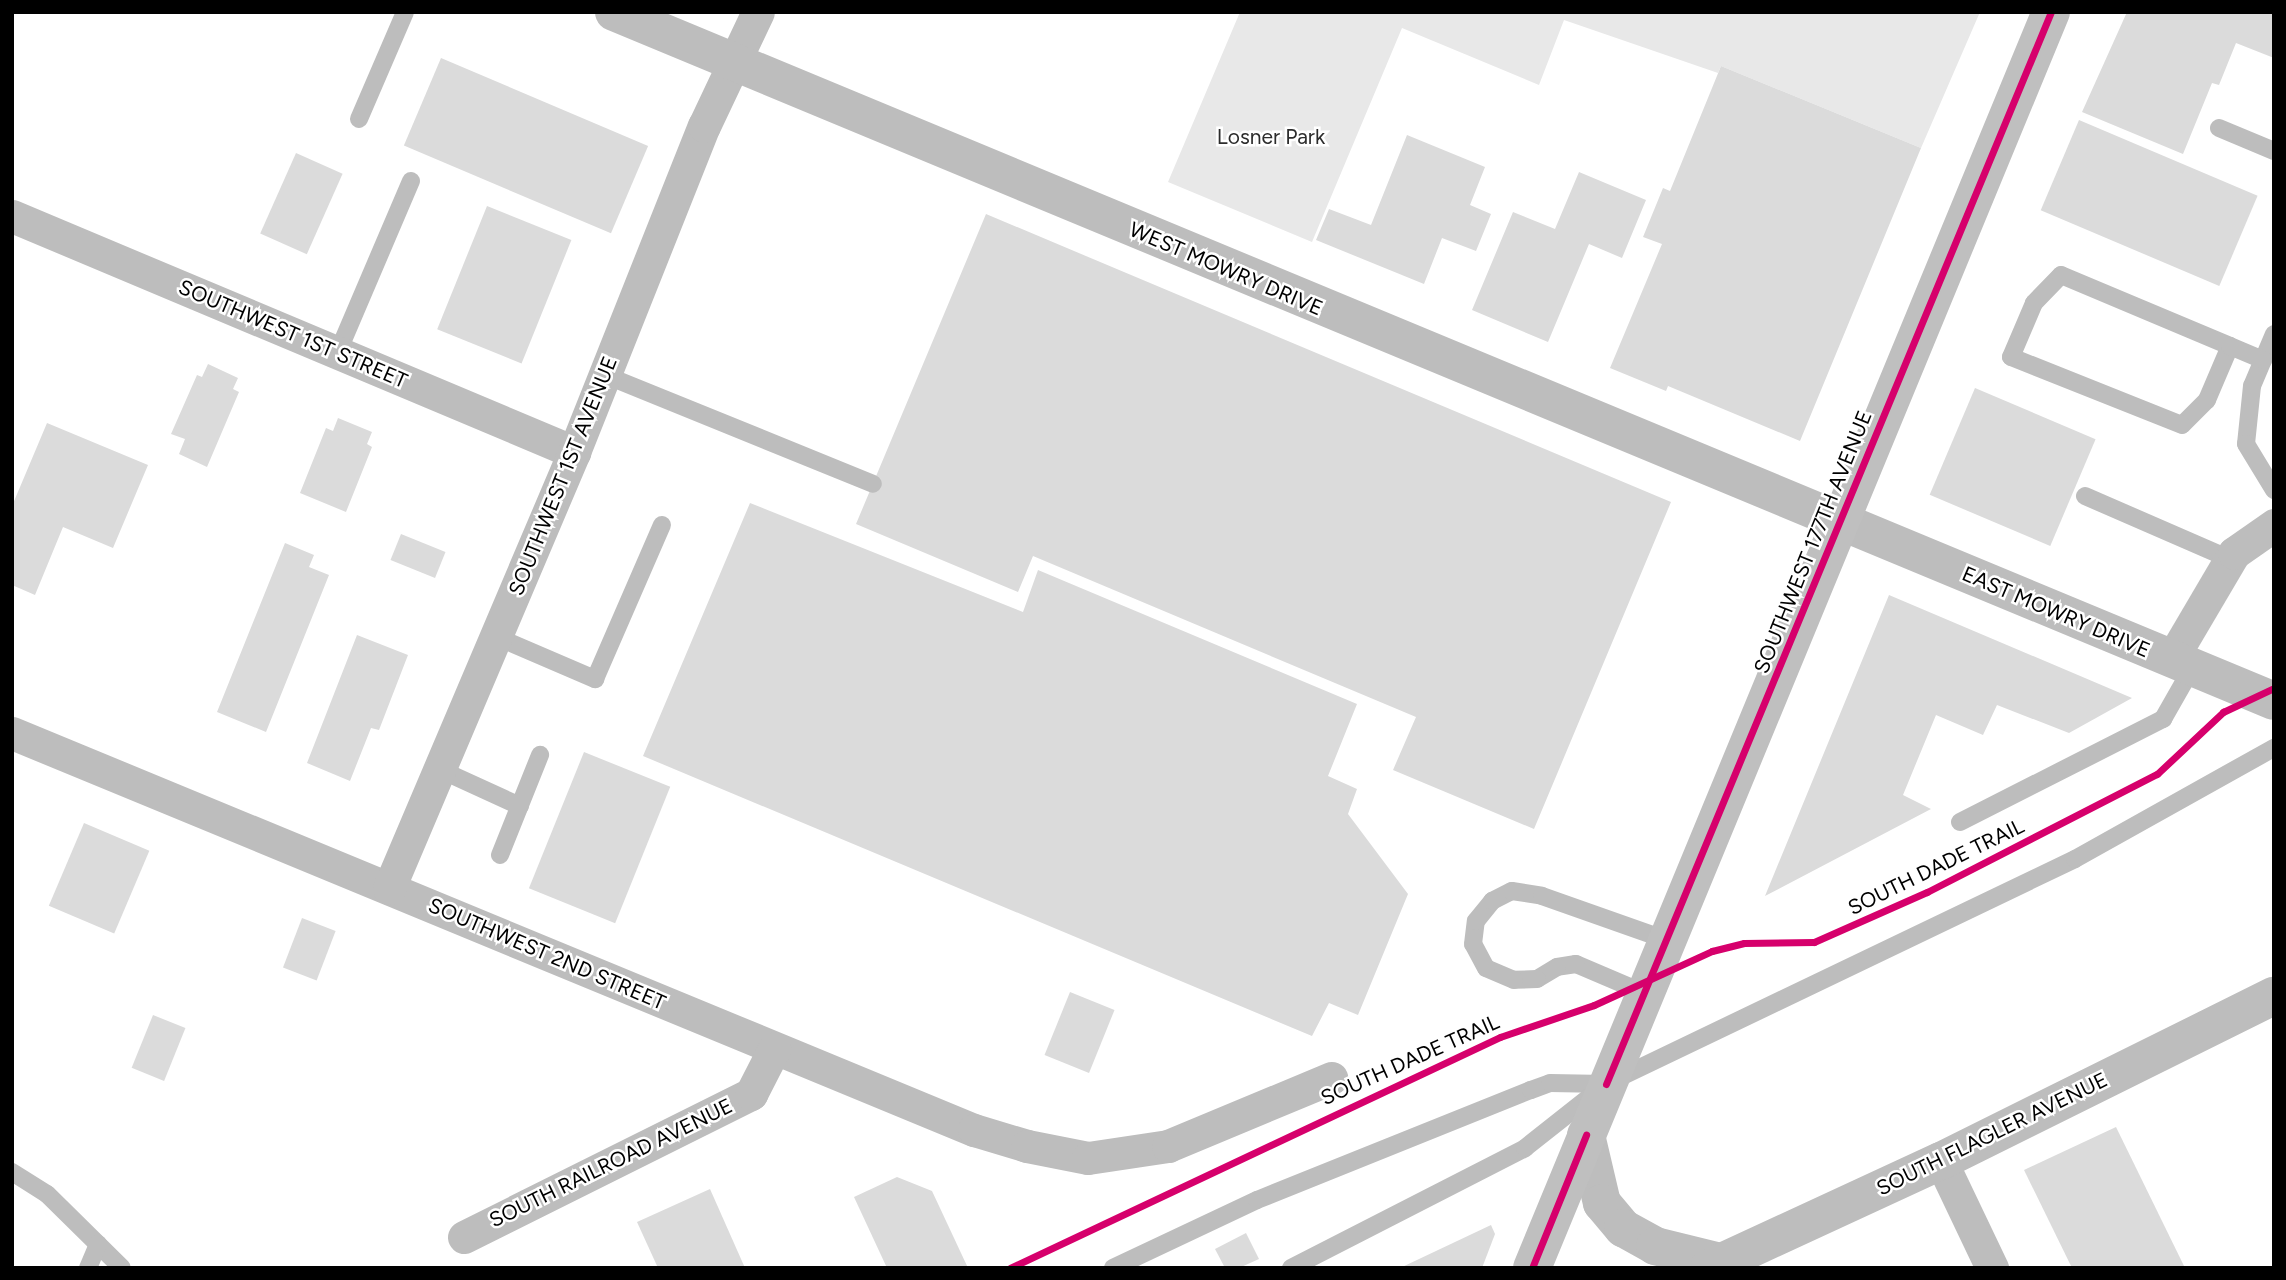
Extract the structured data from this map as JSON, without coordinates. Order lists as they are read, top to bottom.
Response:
{
  "streets": {
    "main road": ["SOUTHWEST 177TH AVENUE"],
    "street": [
      "WEST MOWRY DRIVE",
      "SOUTHWEST 1ST STREET",
      "SOUTHWEST 1ST AVENUE",
      "EAST MOWRY DRIVE",
      "SOUTHWEST 2ND STREET",
      "SOUTH FLAGLER AVENUE",
      "SOUTH RAILROAD AVENUE"
    ],
    "cycle path": ["SOUTH DADE TRAIL"]
  },
  "crossings": [
    ["WEST MOWRY DRIVE", "SOUTHWEST 1ST AVENUE"],
    ["WEST MOWRY DRIVE", "SOUTHWEST 177TH AVENUE"],
    ["WEST MOWRY DRIVE", "EAST MOWRY DRIVE"],
    ["SOUTHWEST 1ST STREET", "SOUTHWEST 1ST AVENUE"],
    ["SOUTHWEST 1ST AVENUE", "SOUTHWEST 2ND STREET"],
    ["SOUTHWEST 177TH AVENUE", "EAST MOWRY DRIVE"],
    ["SOUTHWEST 2ND STREET", "SOUTH RAILROAD AVENUE"]
  ],
  "parks": ["Losner Park"]
}
